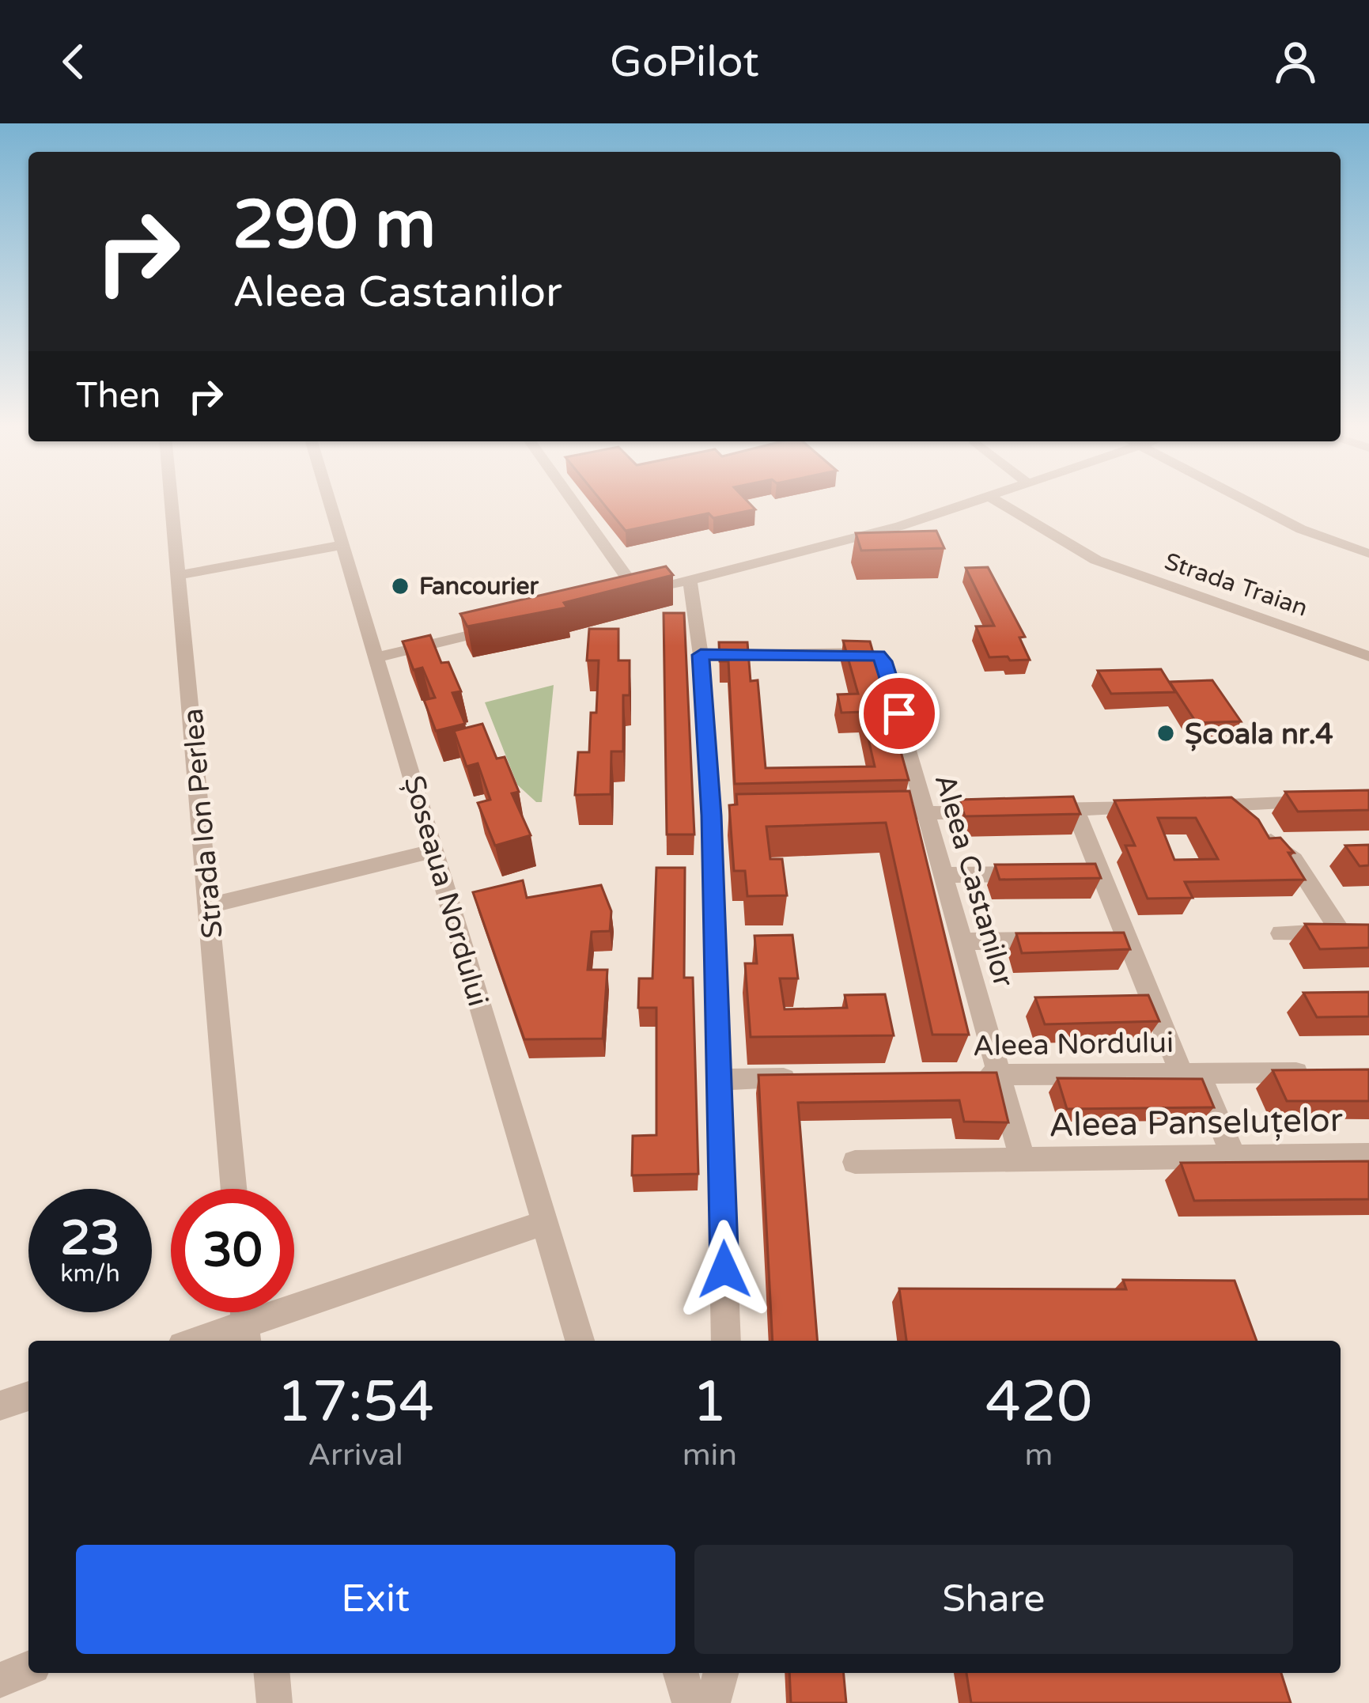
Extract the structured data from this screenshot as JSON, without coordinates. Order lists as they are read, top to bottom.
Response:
{
  "streets": {
    "street": [
      "Strada Traian",
      "Strada Ion Perlea",
      "Aleea Castanilor",
      "Șoseaua Nordului",
      "Aleea Nordului",
      "Aleea Panseluțelor"
    ]
  },
  "crossings": [
    ["Aleea Castanilor", "Aleea Nordului"],
    ["Aleea Castanilor", "Aleea Panseluțelor"],
    ["Aleea Nordului", "Aleea Panseluțelor"]
  ],
  "places": ["Fancourier", "Școala nr.4"],
  "page": {
    "header": "GoPilot",
    "turn": ["290 m", "Aleea Castanilor"],
    "then": "Then",
    "speed": "23 km/h",
    "limit": "30",
    "eta": [
      "17:54",
      "Arrival",
      "1",
      "min",
      "420",
      "m"
    ],
    "buttons": ["Exit", "Share"]
  }
}
